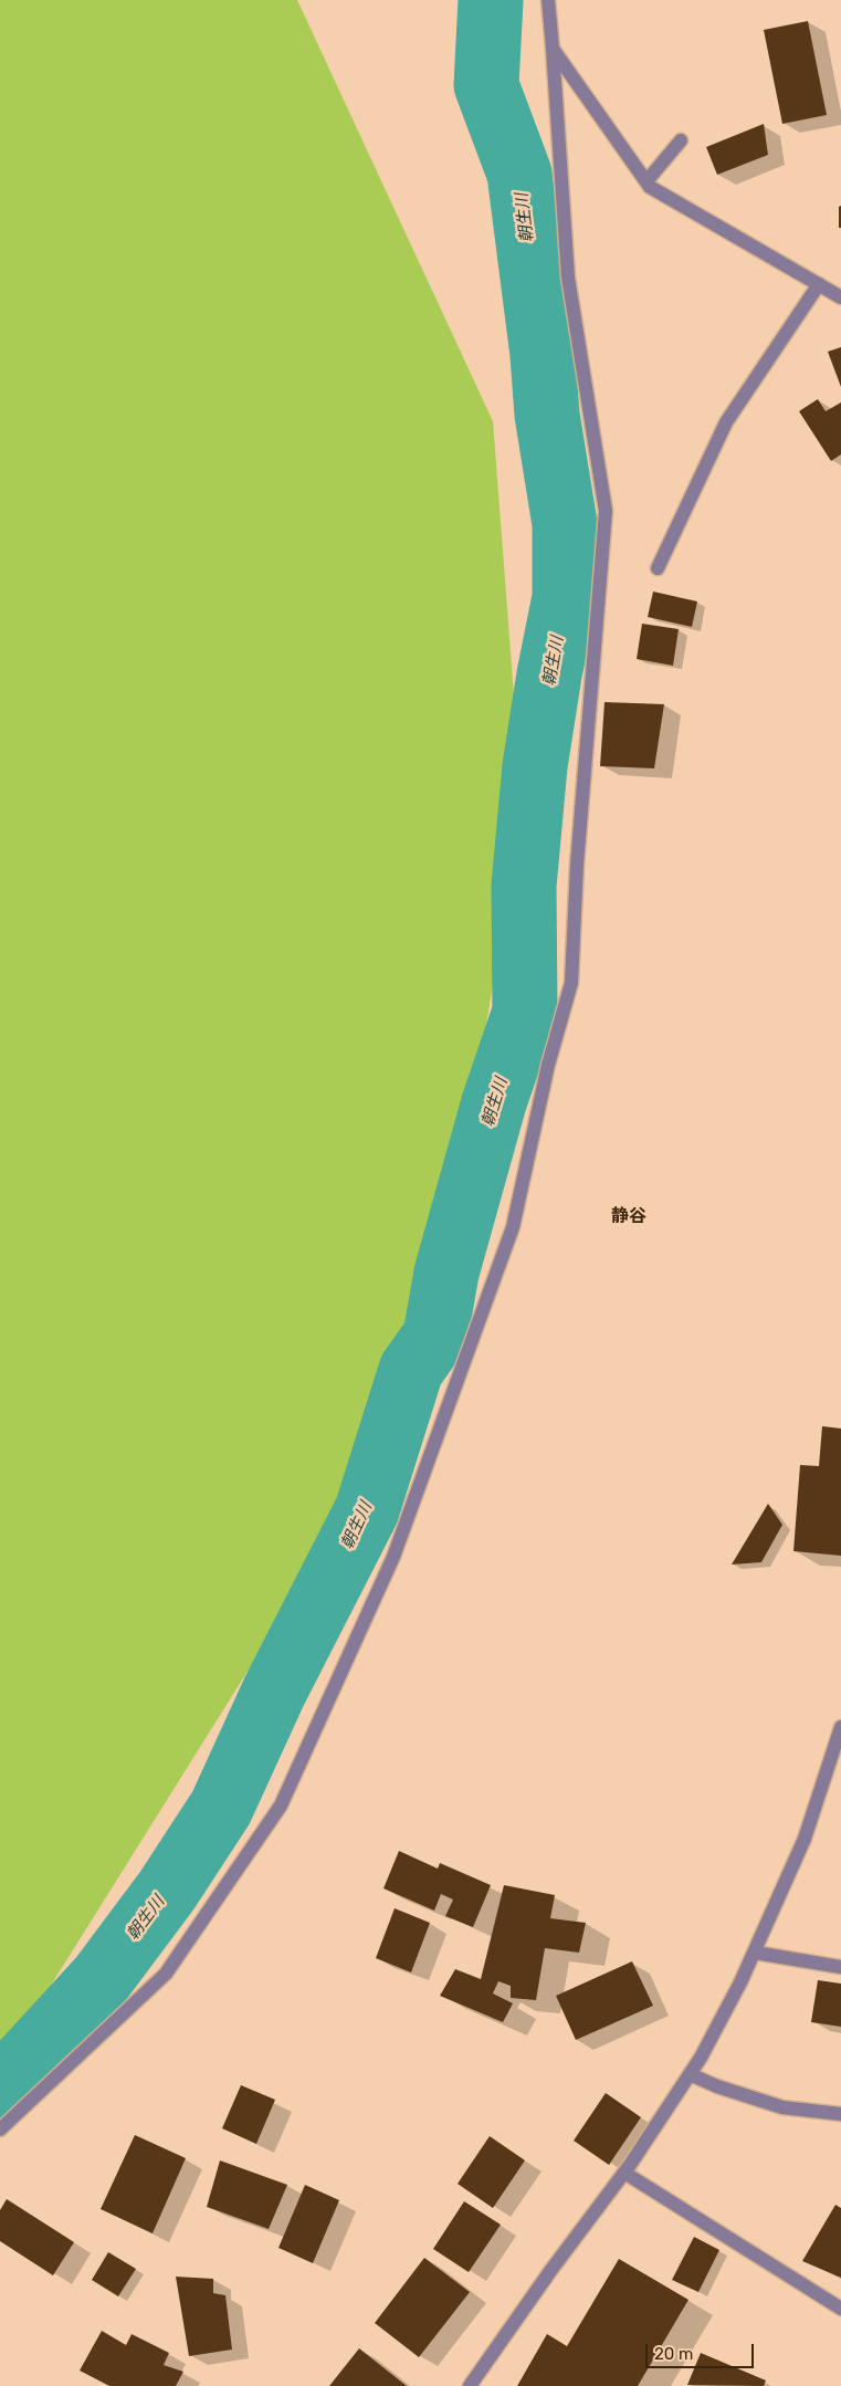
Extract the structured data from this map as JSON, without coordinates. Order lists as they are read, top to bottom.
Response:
{
  "districts": ["静谷"],
  "water": ["朝生川"],
  "scale_bar": "20 m"
}
